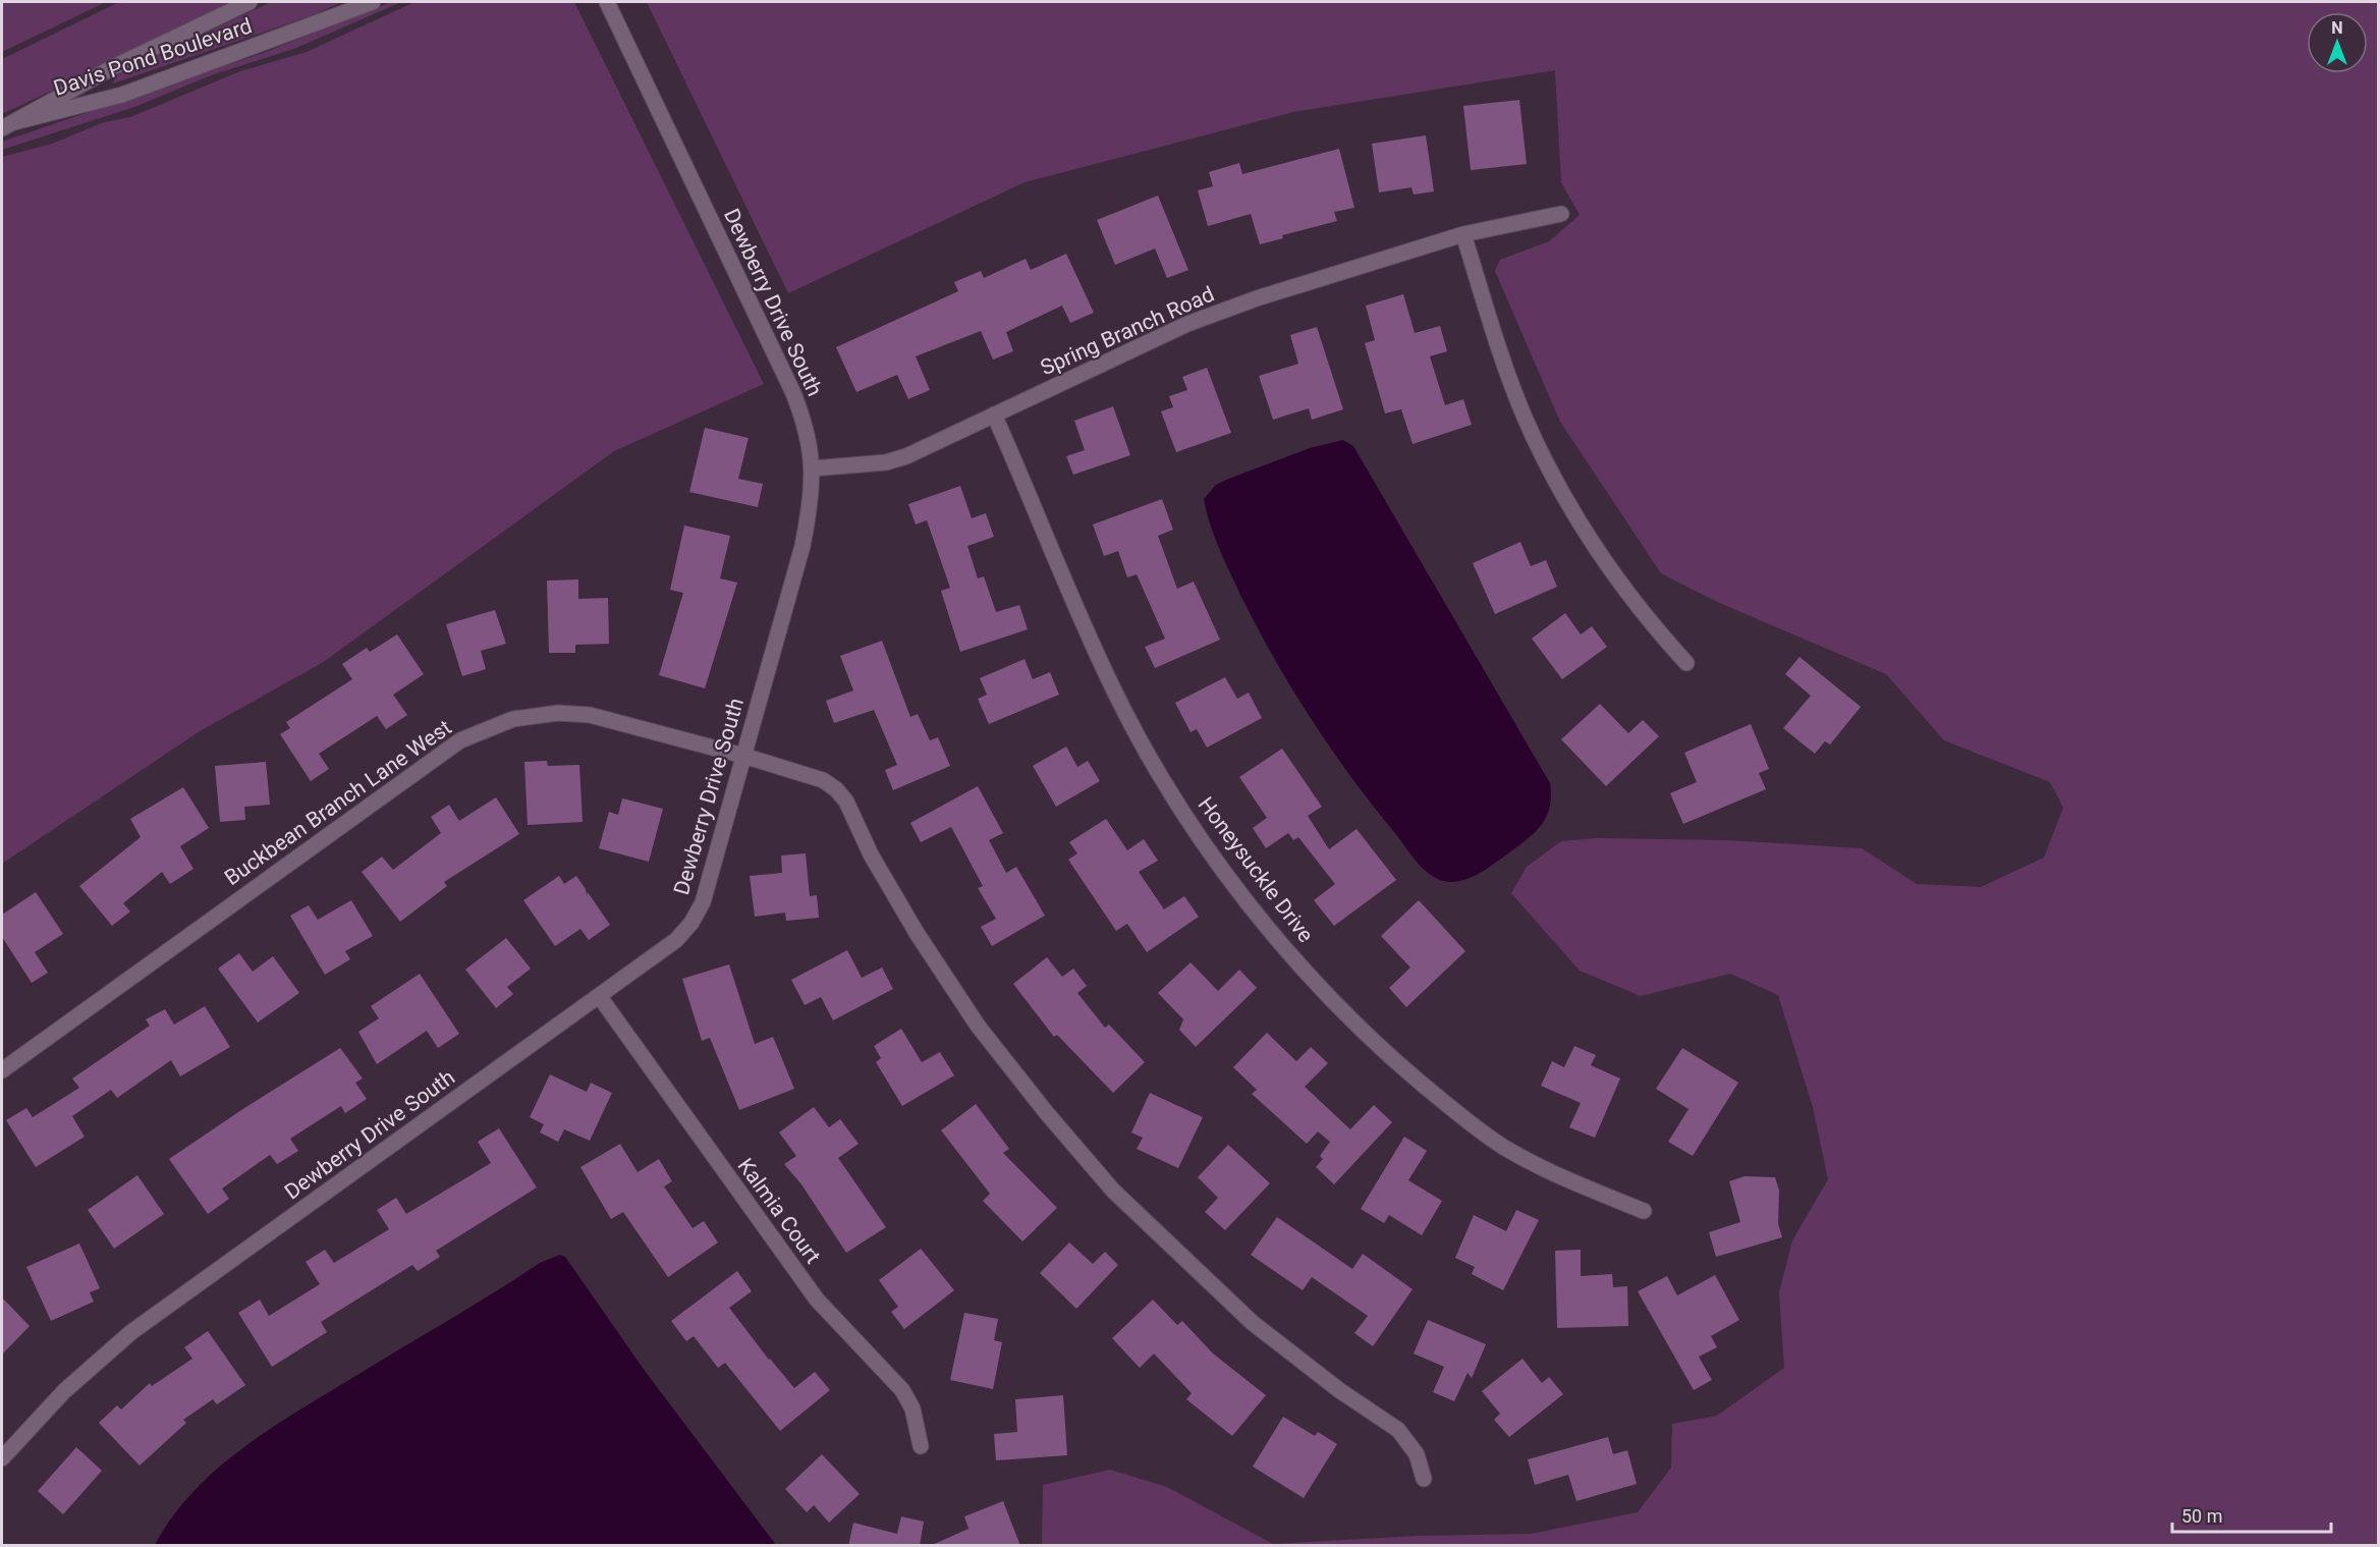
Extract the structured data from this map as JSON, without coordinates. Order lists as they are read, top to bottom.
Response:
{
  "streets": {
    "street": [
      "Davis Pond Boulevard",
      "Dewberry Drive South",
      "Spring Branch Road",
      "Buckbean Branch Lane West",
      "Honeysuckle Drive",
      "Kalmia Court"
    ]
  },
  "crossings": [
    ["Dewberry Drive South", "Spring Branch Road"],
    ["Dewberry Drive South", "Buckbean Branch Lane West"],
    ["Dewberry Drive South", "Kalmia Court"],
    ["Spring Branch Road", "Honeysuckle Drive"]
  ],
  "scale_bar": "50 m",
  "north": "top"
}
